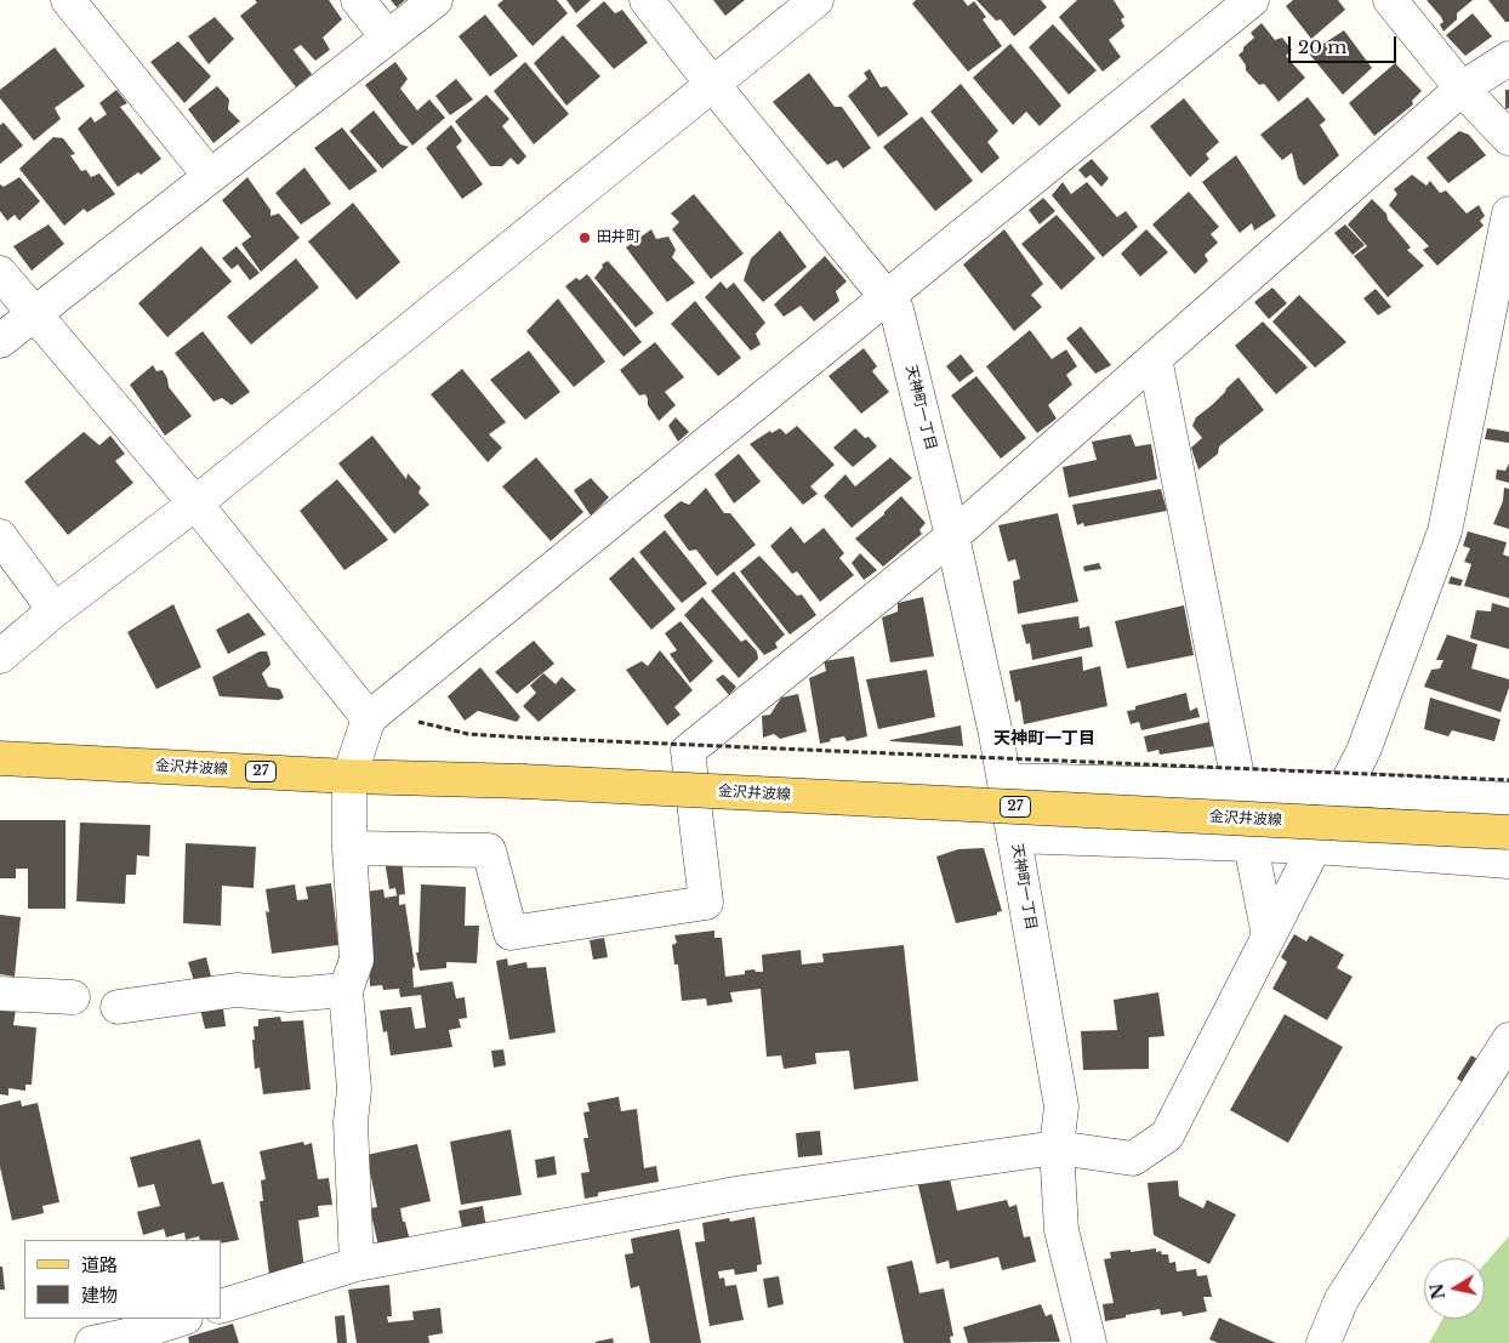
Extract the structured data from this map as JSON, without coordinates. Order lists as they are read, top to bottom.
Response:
{
  "streets": {
    "main road": ["金沢井波線", "27"],
    "street": ["天神町一丁目"]
  },
  "districts": ["天神町一丁目"],
  "places": ["田井町"],
  "legend": ["道路", "建物"],
  "scale_bar": "20 m",
  "north": "left"
}
